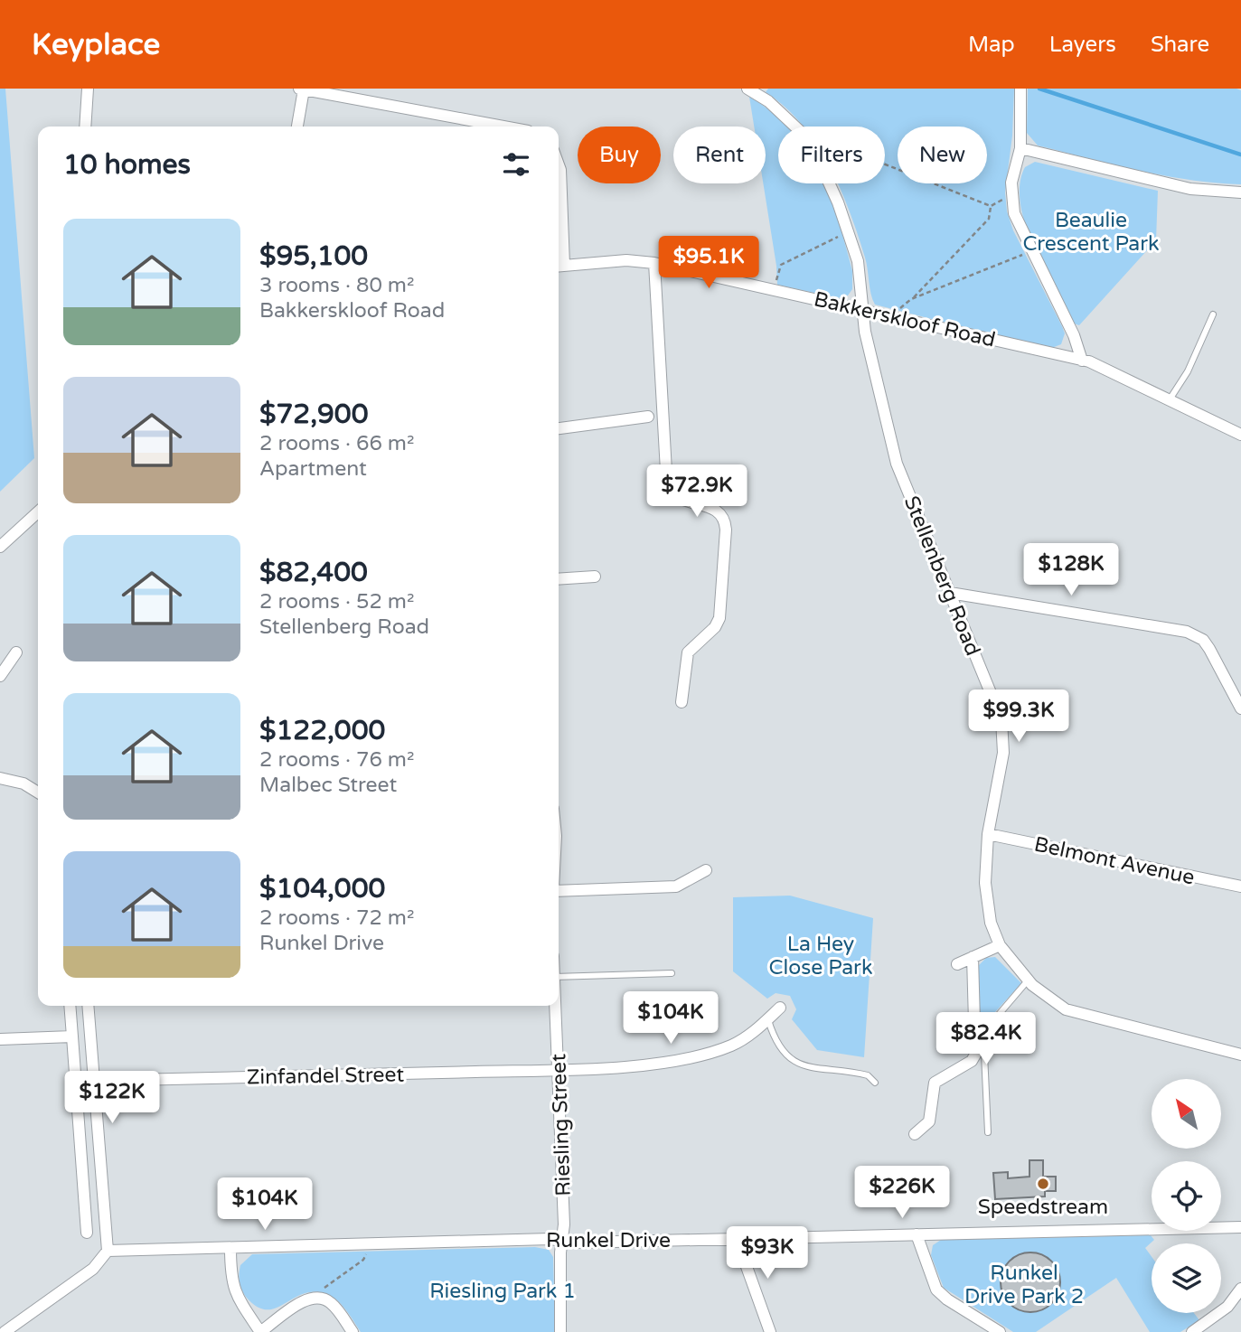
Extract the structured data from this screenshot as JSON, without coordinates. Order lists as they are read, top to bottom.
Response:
{
  "streets": {
    "street": [
      "Bakkerskloof Road",
      "Stellenberg Road",
      "Belmont Avenue",
      "Zinfandel Street",
      "Riesling Street",
      "Runkel Drive"
    ]
  },
  "crossings": [
    ["Bakkerskloof Road", "Stellenberg Road"],
    ["Stellenberg Road", "Belmont Avenue"],
    ["Zinfandel Street", "Riesling Street"],
    ["Riesling Street", "Runkel Drive"]
  ],
  "parks": [
    "Beaulie Crescent Park",
    "La Hey Close Park",
    "Runkel Drive Park 2",
    "Riesling Park 1"
  ],
  "places": ["Speedstream"],
  "north": "top left",
  "page": {
    "header": "Keyplace",
    "nav": ["Map", "Layers", "Share"],
    "chip": [
      "Buy",
      "Rent",
      "Filters",
      "New"
    ],
    "heading": "10 homes",
    "list": [
      {
        "name": "$95,100",
        "note": "3 rooms · 80 m² · Bakkerskloof Road"
      },
      {
        "name": "$72,900",
        "note": "2 rooms · 66 m² · Apartment"
      },
      {
        "name": "$82,400",
        "note": "2 rooms · 52 m² · Stellenberg Road"
      },
      {
        "name": "$122,000",
        "note": "2 rooms · 76 m² · Malbec Street"
      },
      {
        "name": "$104,000",
        "note": "2 rooms · 72 m² · Runkel Drive"
      }
    ],
    "price": [
      "$95.1K",
      "$72.9K",
      "$128K",
      "$99.3K",
      "$104K",
      "$82.4K",
      "$122K",
      "$226K",
      "$104K",
      "$93K"
    ]
  }
}
